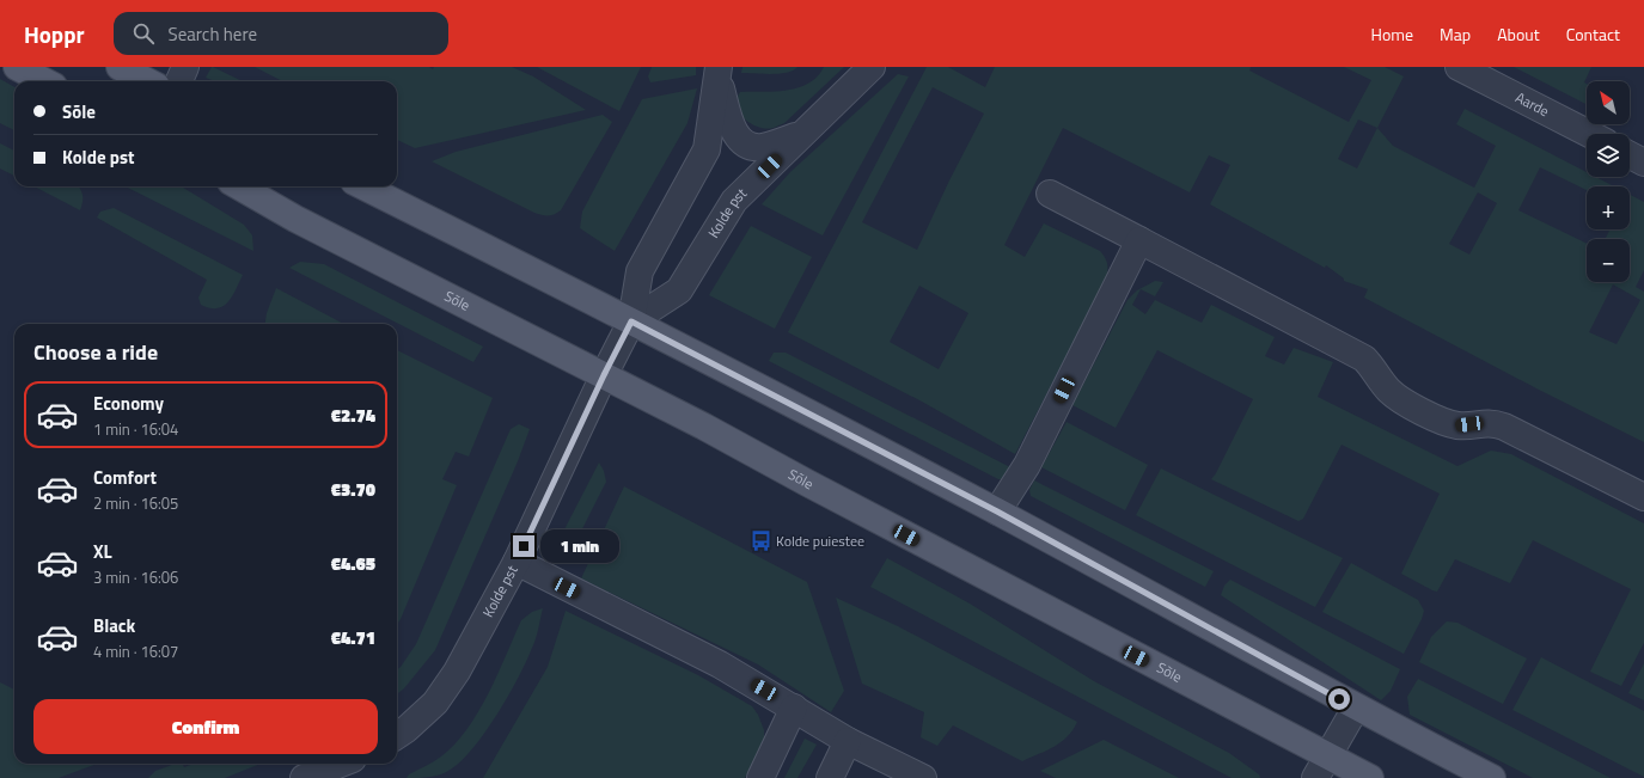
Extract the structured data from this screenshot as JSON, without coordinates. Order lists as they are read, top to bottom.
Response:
{
  "streets": {
    "main road": ["Sõle"],
    "street": ["Aarde", "Kolde pst"]
  },
  "crossings": [
    ["Kolde pst", "Sõle"]
  ],
  "places": {
    "bus stop": ["Kolde puiestee"]
  },
  "north": "top left",
  "page": {
    "header": "Hoppr",
    "search": "Search here",
    "nav": [
      "Home",
      "Map",
      "About",
      "Contact"
    ],
    "map_buttons": ["+", "−"],
    "banner": ["Sõle", "Kolde pst"],
    "heading": "Choose a ride",
    "list": [
      {
        "name": "Economy",
        "note": "1 min · 16:04",
        "value": "€2.74"
      },
      {
        "name": "Comfort",
        "note": "2 min · 16:05",
        "value": "€3.70"
      },
      {
        "name": "XL",
        "note": "3 min · 16:06",
        "value": "€4.65"
      },
      {
        "name": "Black",
        "note": "4 min · 16:07",
        "value": "€4.71"
      }
    ],
    "bubble": "1 min",
    "buttons": "Confirm"
  }
}
